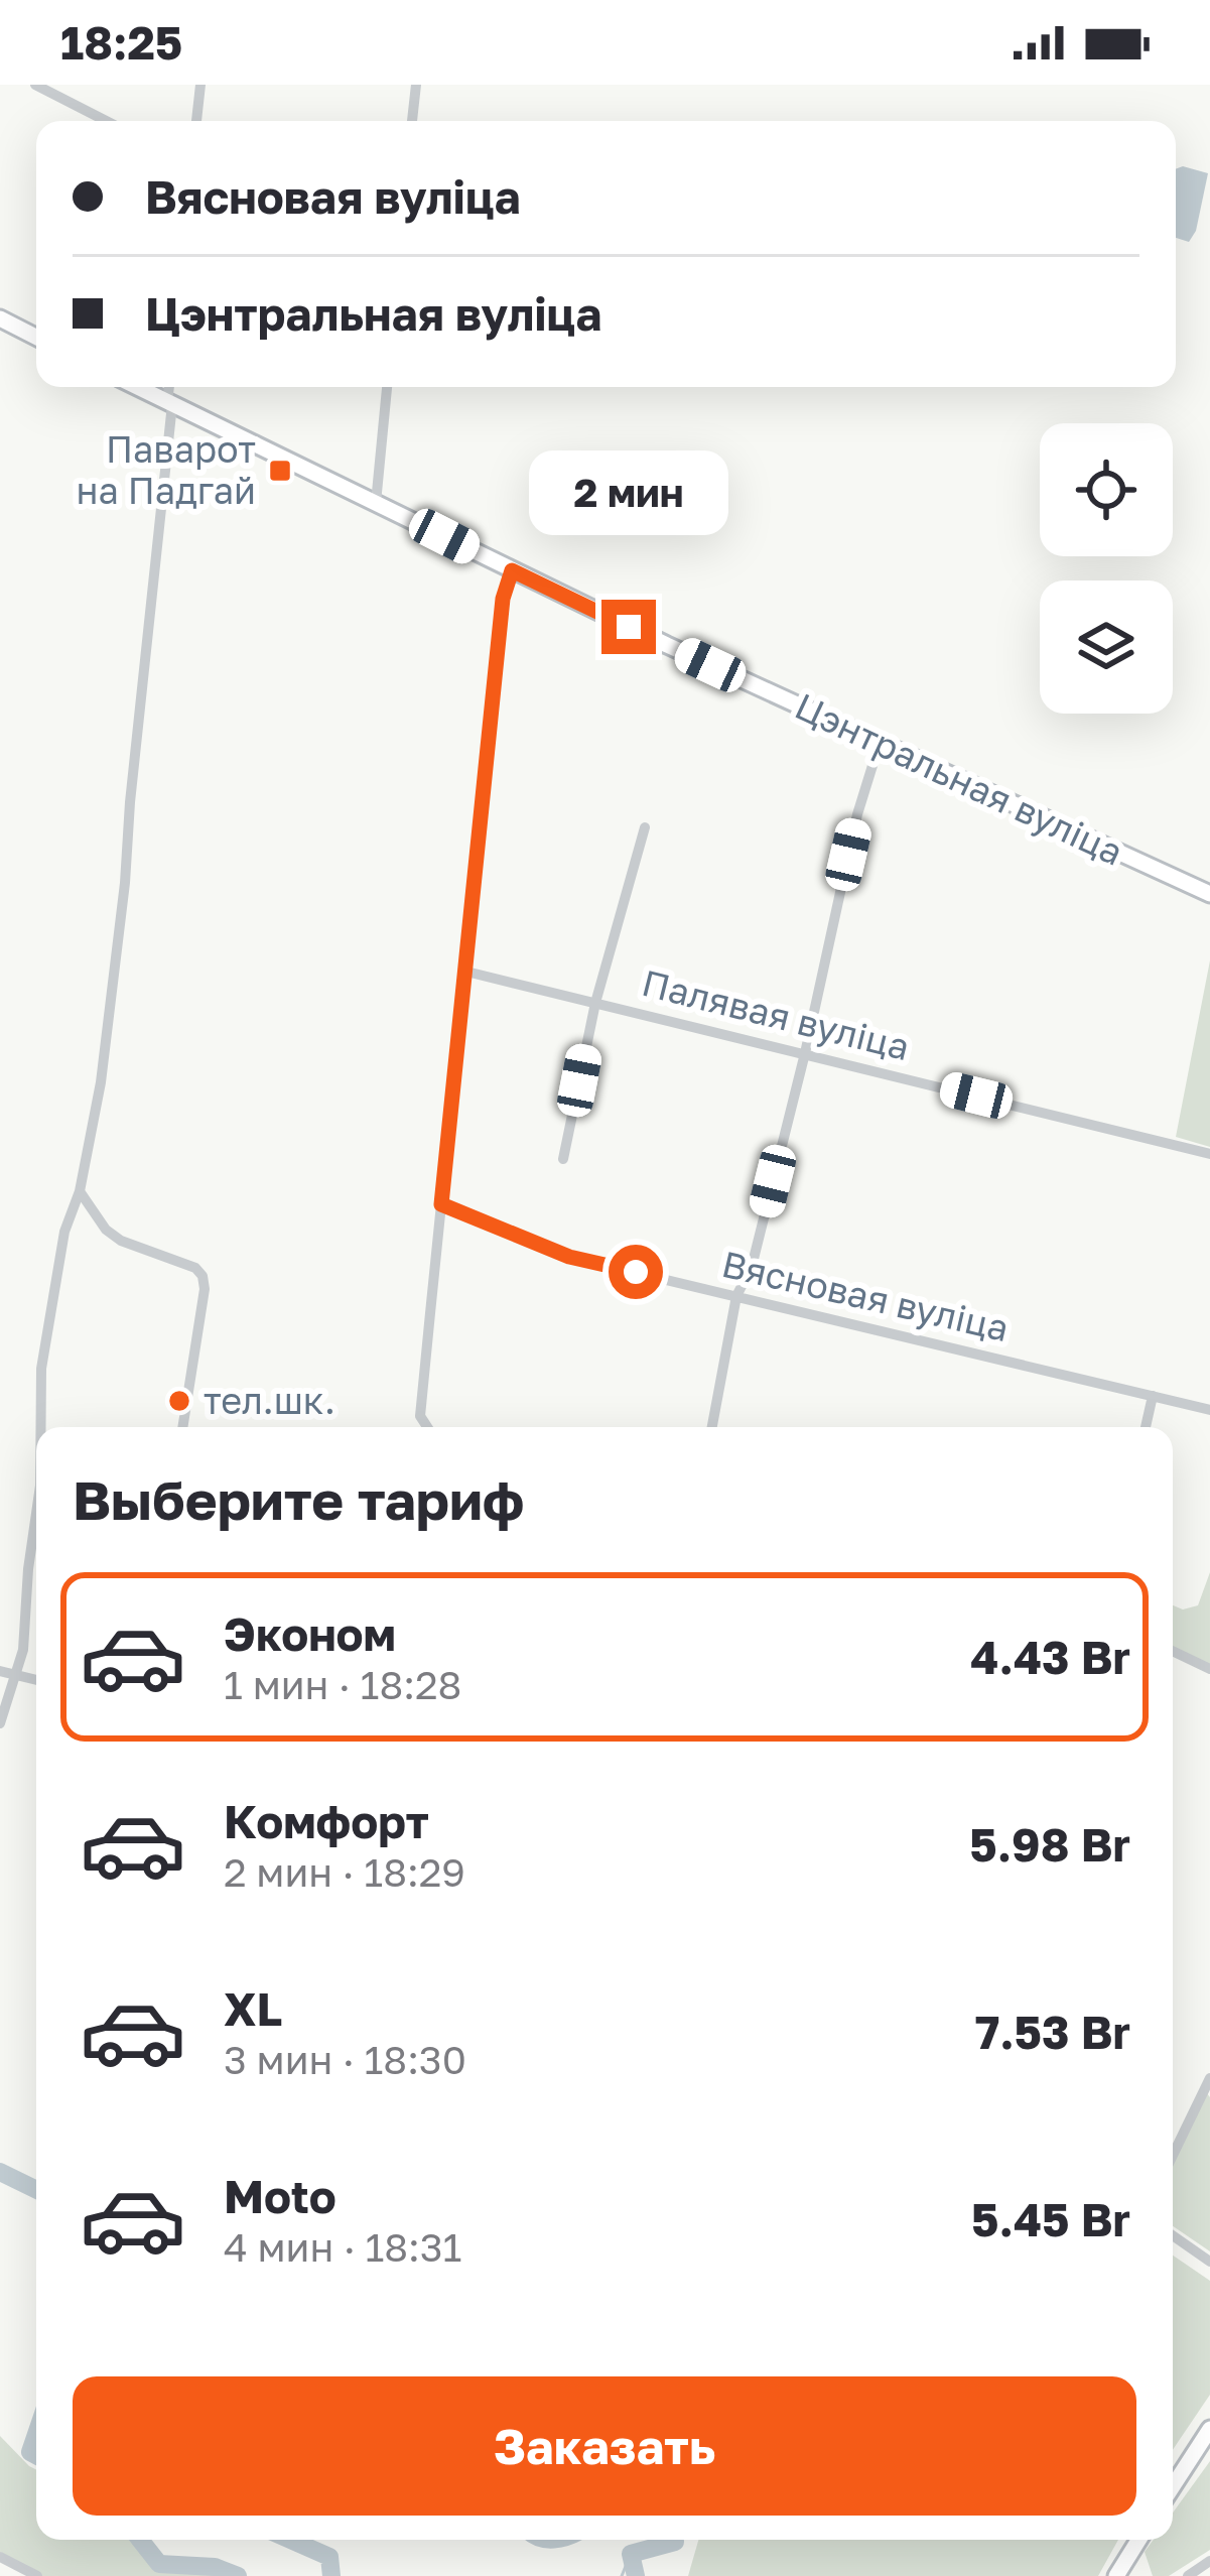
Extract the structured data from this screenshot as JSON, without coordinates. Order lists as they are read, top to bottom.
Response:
{
  "streets": {
    "street": ["Цэнтральная вуліца", "Палявая вуліца", "Вясновая вуліца"]
  },
  "places": {
    "transit": ["Паварот на Падгай"],
    "other": ["тел.шк."]
  },
  "page": {
    "status": "18:25",
    "banner": ["Вясновая вуліца", "Цэнтральная вуліца"],
    "bubble": "2 мин",
    "heading": "Выберите тариф",
    "list": [
      {
        "name": "Эконом",
        "note": "1 мин · 18:28",
        "value": "4.43 Br"
      },
      {
        "name": "Комфорт",
        "note": "2 мин · 18:29",
        "value": "5.98 Br"
      },
      {
        "name": "XL",
        "note": "3 мин · 18:30",
        "value": "7.53 Br"
      },
      {
        "name": "Moto",
        "note": "4 мин · 18:31",
        "value": "5.45 Br"
      }
    ],
    "buttons": "Заказать"
  }
}
